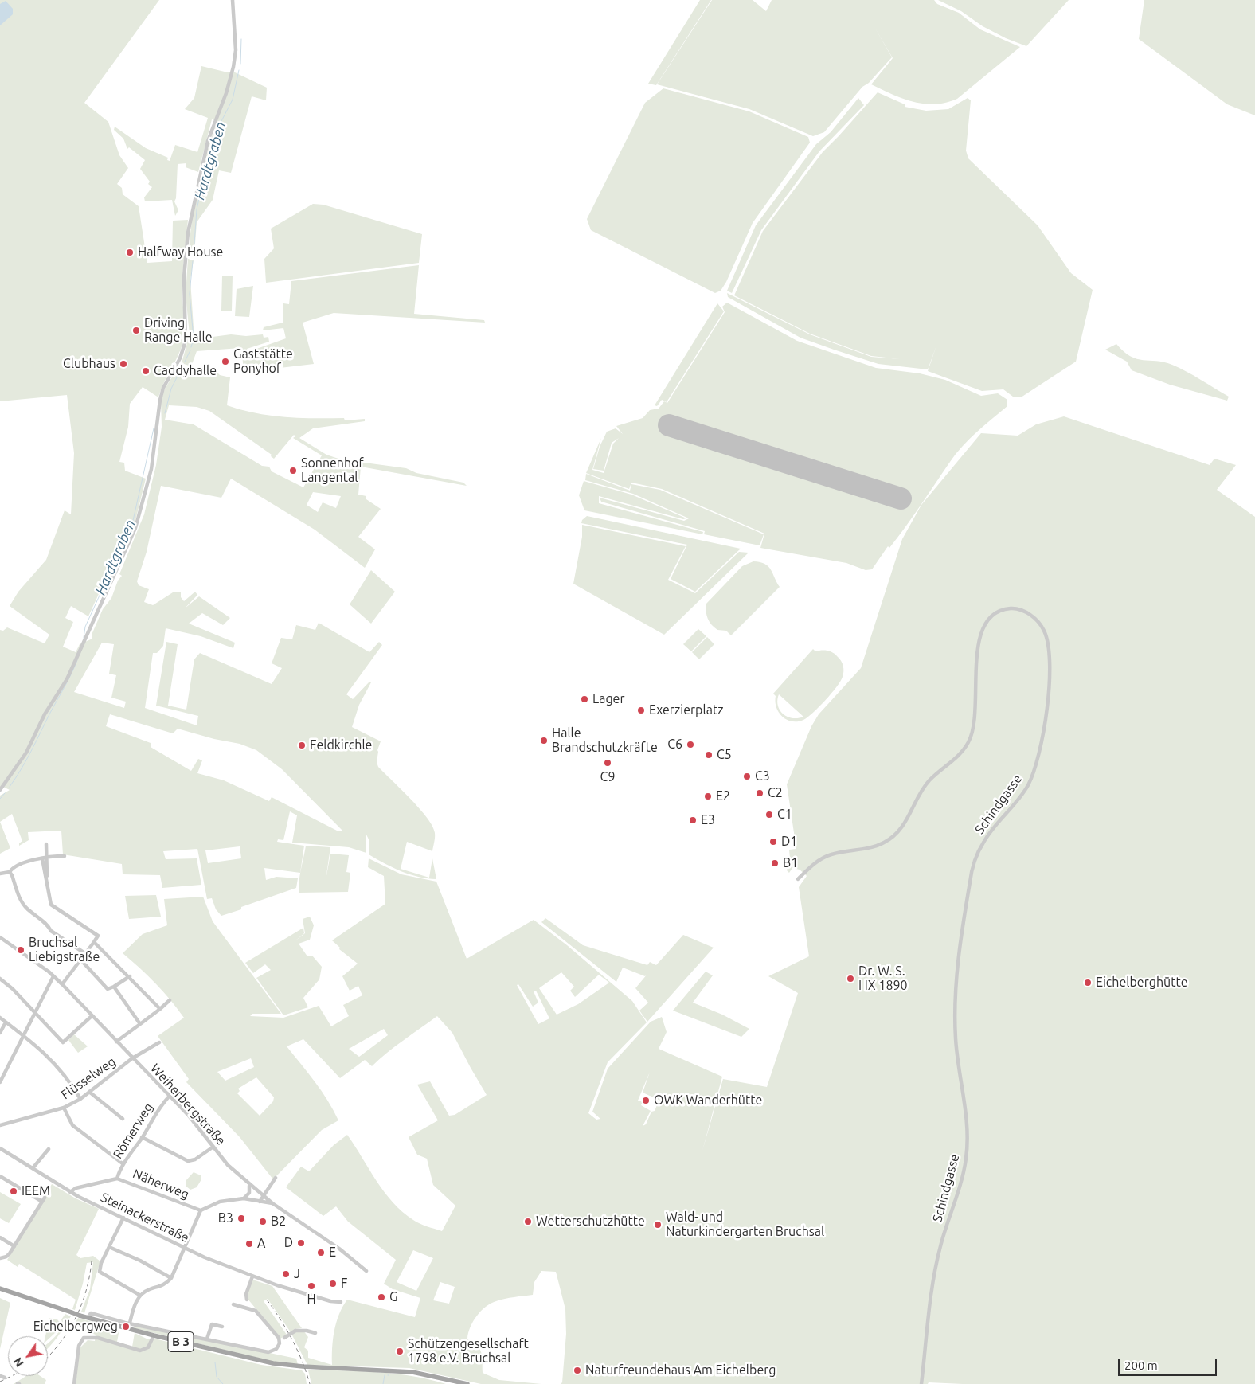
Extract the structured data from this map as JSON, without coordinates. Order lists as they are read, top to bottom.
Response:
{
  "streets": {
    "main road": ["B 3"],
    "street": [
      "Schindgasse",
      "Flüsselweg",
      "Weiherbergstraße",
      "Römerweg",
      "Näherweg",
      "Steinackerstraße"
    ]
  },
  "crossings": [
    ["Flüsselweg", "Weiherbergstraße"],
    ["Weiherbergstraße", "Römerweg"],
    ["Weiherbergstraße", "Näherweg"],
    ["Römerweg", "Näherweg"],
    ["Näherweg", "Steinackerstraße"]
  ],
  "water": ["Hardtgraben"],
  "places": [
    "Halfway House",
    "Driving Range Halle",
    "Gaststätte Ponyhof",
    "Clubhaus",
    "Caddyhalle",
    "Sonnenhof Langental",
    "Lager",
    "Exerzierplatz",
    "Halle Brandschutzkräfte",
    "C6",
    "Feldkirchle",
    "C5",
    "C9",
    "C3",
    "C2",
    "E2",
    "C1",
    "E3",
    "D1",
    "B1",
    "Bruchsal Liebigstraße",
    "Dr. W. S. I IX 1890",
    "Eichelberghütte",
    "OWK Wanderhütte",
    "IEEM",
    "B3",
    "B2",
    "Wetterschutzhütte",
    "Wald- und Naturkindergarten Bruchsal",
    "D",
    "A",
    "E",
    "J",
    "F",
    "H",
    "G",
    "Eichelbergweg",
    "Schützengesellschaft 1798 e.V. Bruchsal",
    "Naturfreundehaus Am Eichelberg"
  ],
  "scale_bar": "200 m",
  "north": "bottom left"
}
